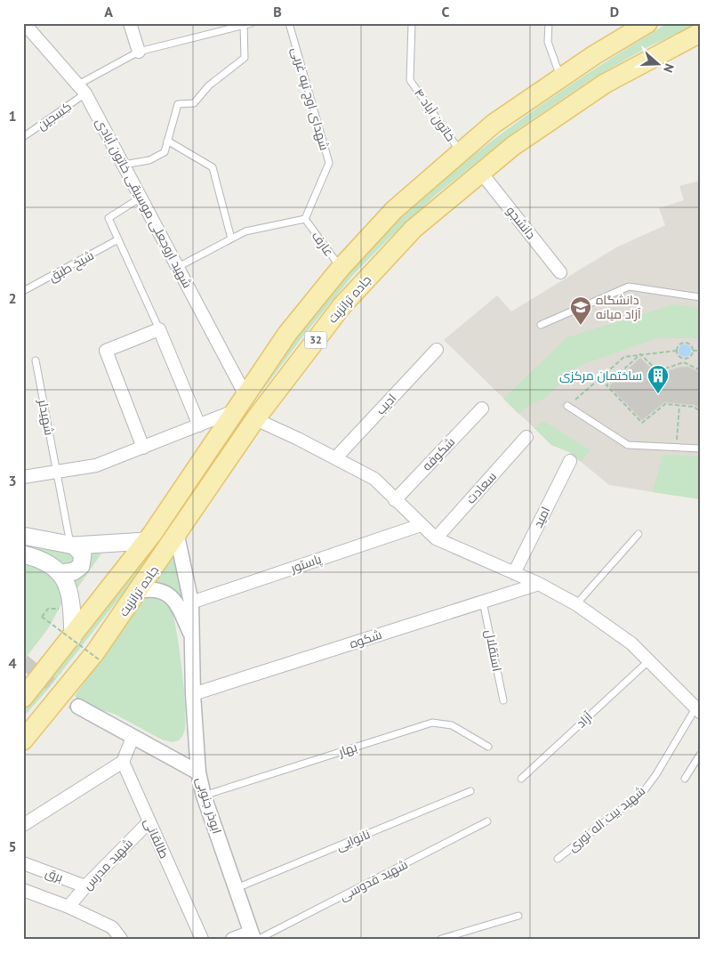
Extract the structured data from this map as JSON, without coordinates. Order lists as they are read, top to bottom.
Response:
{
  "streets": {
    "main road": ["جاده ترانزیت", "32"],
    "street": [
      "شهید اروجعلی موسیقی خاتون آبادی",
      "دانشجو",
      "ادیب",
      "شکوفه",
      "سعادت",
      "امید",
      "پاستور",
      "شکوه",
      "ابوذر جنوبی",
      "طالقانی",
      "شهید مدرس",
      "برق"
    ],
    "lane": [
      "شهدای اوچ تپه غربی",
      "خاتون آباد ۴",
      "کِسِجین",
      "عارف",
      "شیخ طبق",
      "شهیدلر",
      "استقلال",
      "آزاد",
      "بهار",
      "شهید بیت اله نوری",
      "نانوایی",
      "شهید قدوسی"
    ]
  },
  "crossings": [
    ["شهدای اوچ تپه غربی", "عارف"],
    ["خاتون آباد ۴", "جاده ترانزیت"],
    ["کِسِجین", "شهید اروجعلی موسیقی خاتون آبادی"],
    ["شهید اروجعلی موسیقی خاتون آبادی", "جاده ترانزیت"],
    ["دانشجو", "جاده ترانزیت"],
    ["عارف", "جاده ترانزیت"],
    ["جاده ترانزیت", "ابوذر جنوبی"],
    ["پاستور", "ابوذر جنوبی"],
    ["شکوه", "استقلال"],
    ["شکوه", "ابوذر جنوبی"],
    ["بهار", "ابوذر جنوبی"],
    ["ابوذر جنوبی", "نانوایی"],
    ["ابوذر جنوبی", "شهید قدوسی"],
    ["طالقانی", "شهید مدرس"],
    ["شهید مدرس", "برق"]
  ],
  "places": {
    "school or university": ["دانشگاه آزاد میانه"],
    "building": ["ساختمان مرکزی"]
  },
  "north": "right",
  "grid": {
    "columns": [
      "A",
      "B",
      "C",
      "D"
    ],
    "rows": [
      "1",
      "2",
      "3",
      "4",
      "5"
    ]
  }
}
